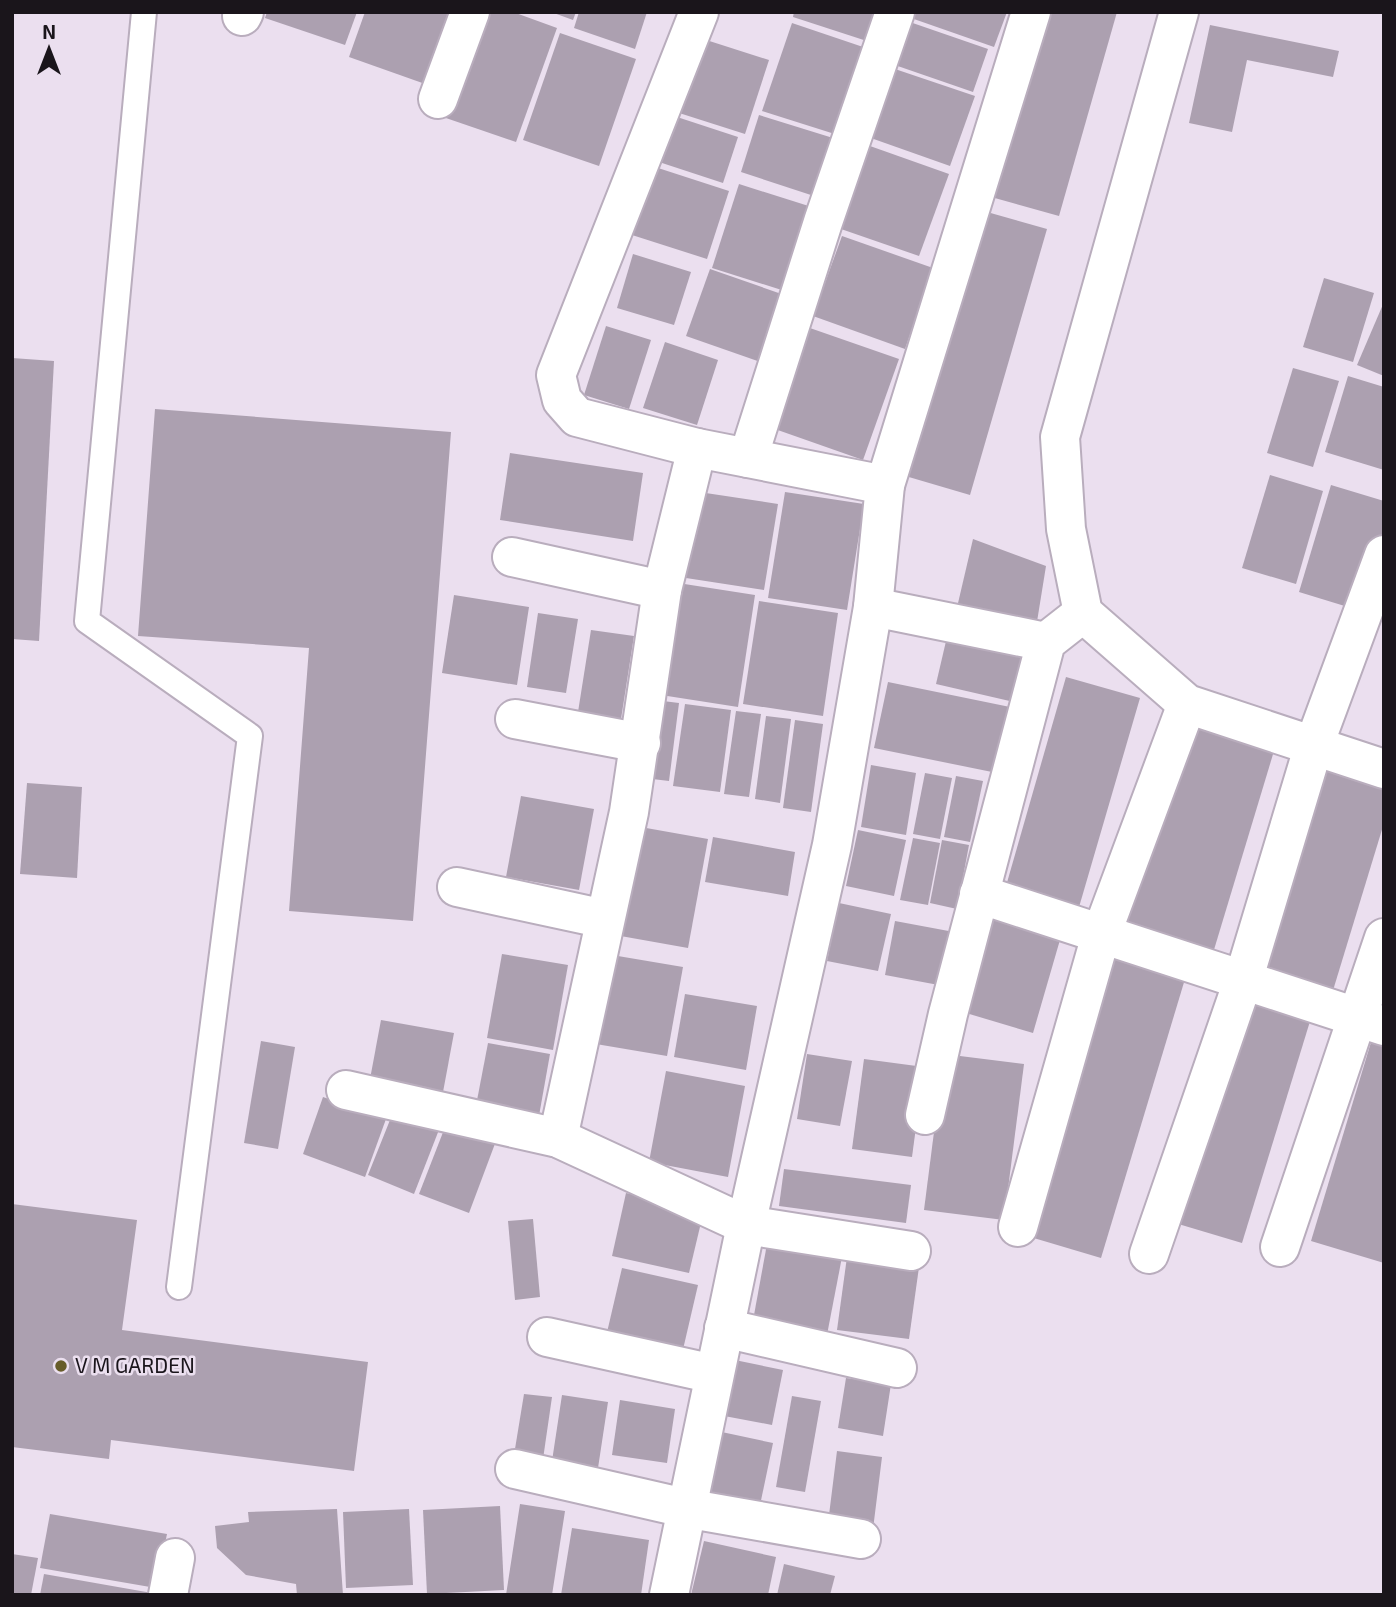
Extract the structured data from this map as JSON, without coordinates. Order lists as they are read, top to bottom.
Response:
{
  "places": ["V M GARDEN"],
  "north": "top"
}
